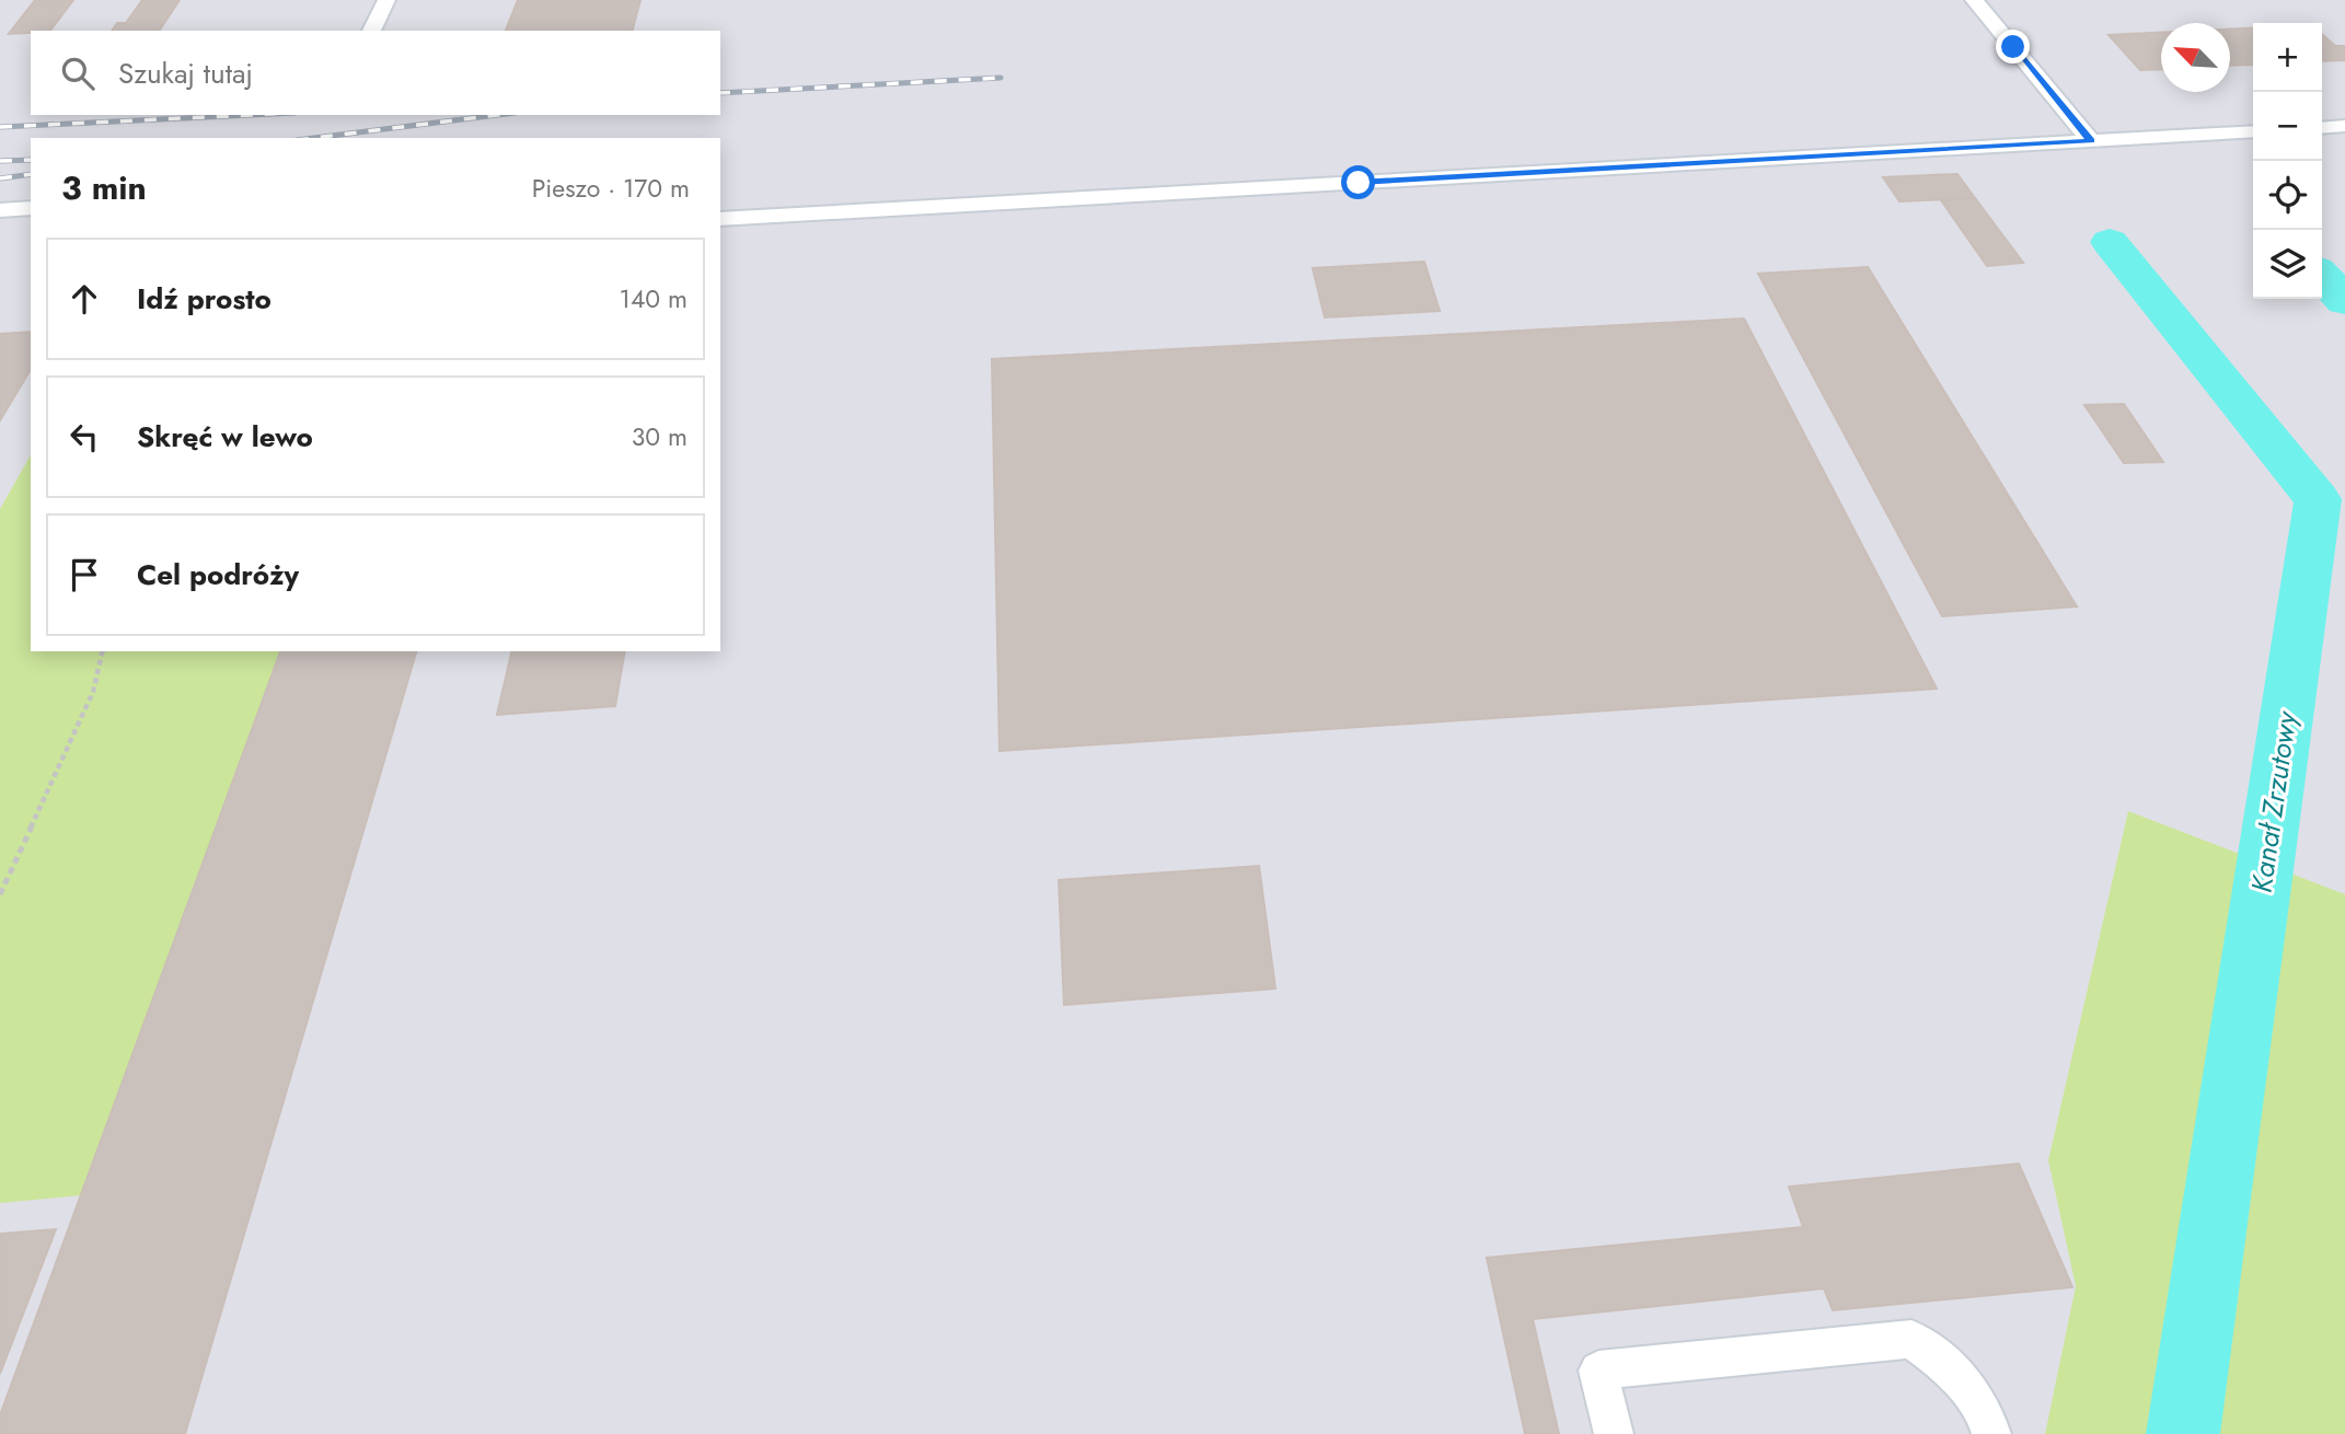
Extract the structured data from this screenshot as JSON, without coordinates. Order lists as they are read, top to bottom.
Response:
{
  "water": ["Kanał Zrzutowy"],
  "north": "top left",
  "page": {
    "map_buttons": ["+", "−"],
    "search": "Szukaj tutaj",
    "heading": ["3 min", "Pieszo · 170 m"],
    "list": [
      ["Idź prosto", "140 m"],
      ["Skręć w lewo", "30 m"],
      "Cel podróży"
    ]
  }
}
